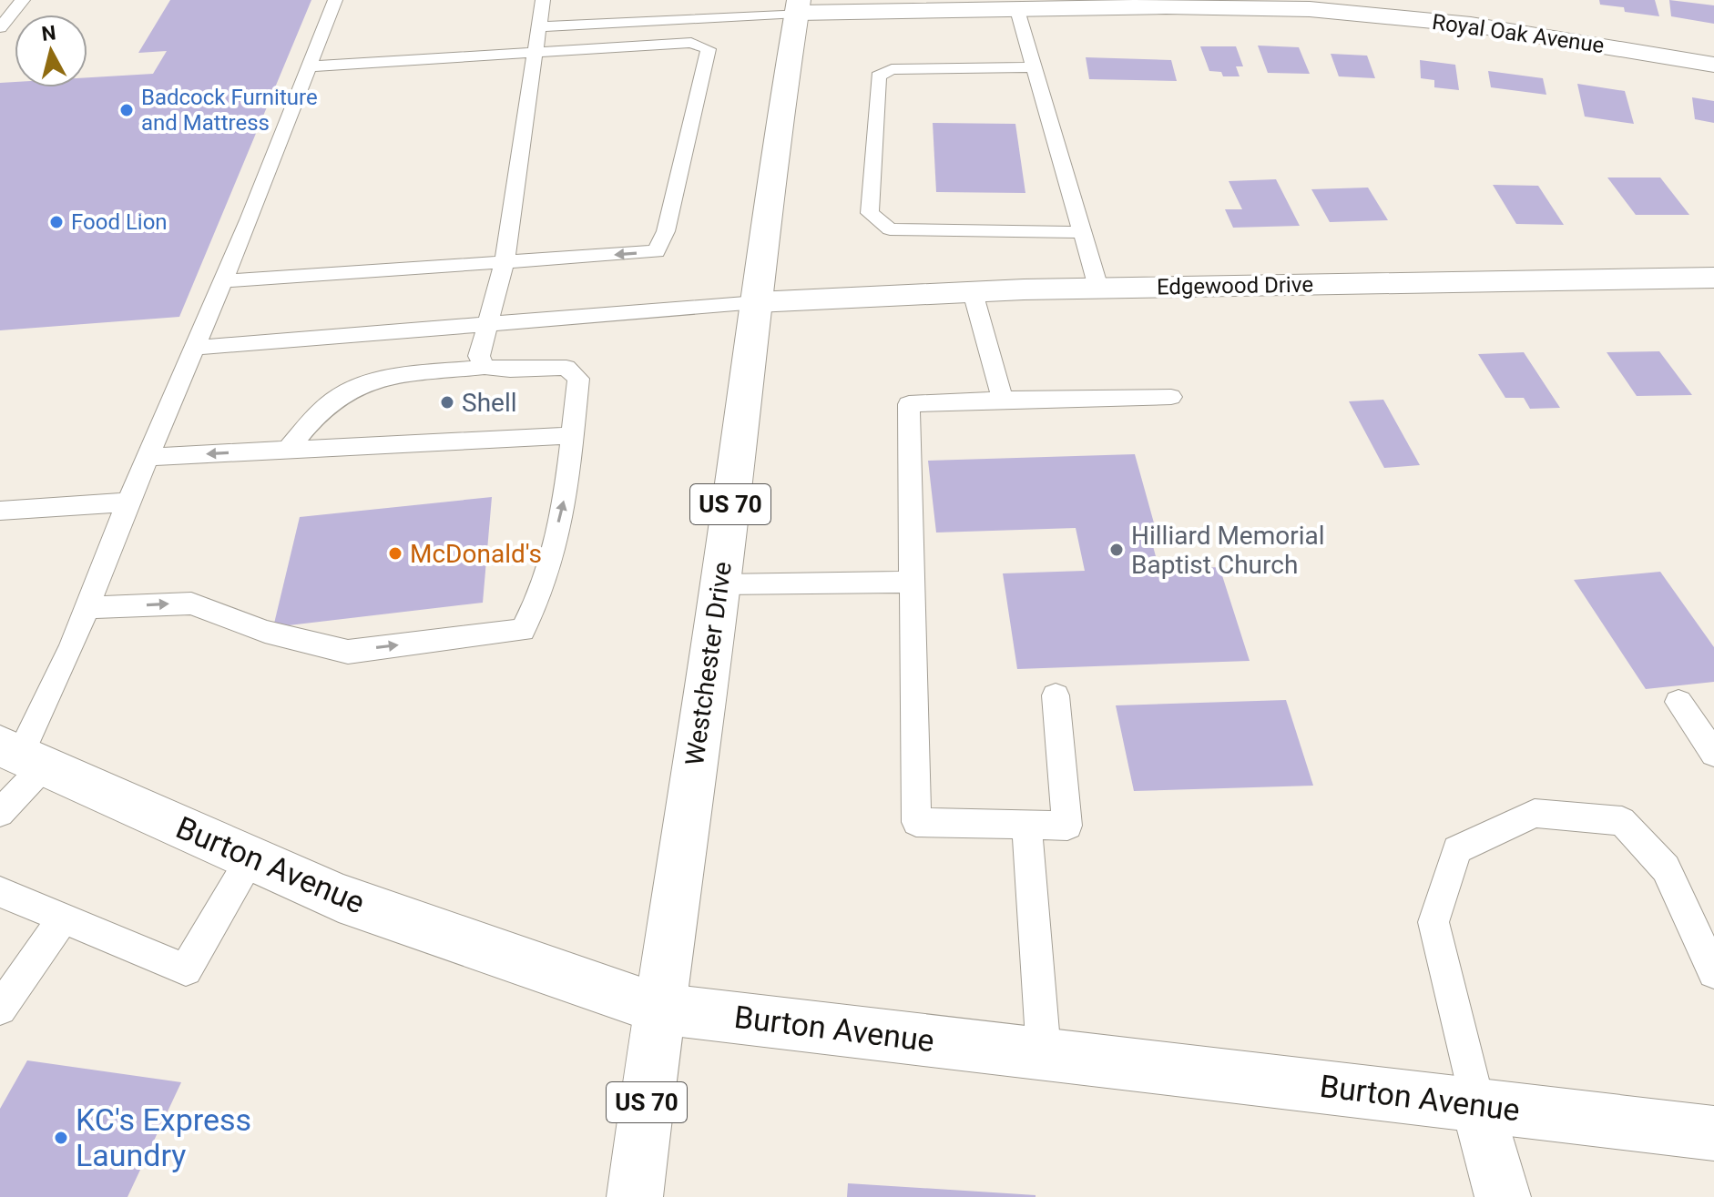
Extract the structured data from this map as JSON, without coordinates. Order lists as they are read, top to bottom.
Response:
{
  "streets": {
    "street": [
      "Royal Oak Avenue",
      "Edgewood Drive",
      "US 70",
      "Westchester Drive",
      "Burton Avenue"
    ]
  },
  "crossings": [
    ["Royal Oak Avenue", "Westchester Drive"],
    ["Edgewood Drive", "Westchester Drive"],
    ["Westchester Drive", "Burton Avenue"]
  ],
  "places": [
    "Badcock Furniture and Mattress",
    "Food Lion",
    "Shell",
    "Hilliard Memorial Baptist Church",
    "McDonald's",
    "KC's Express Laundry"
  ],
  "north": "top"
}
